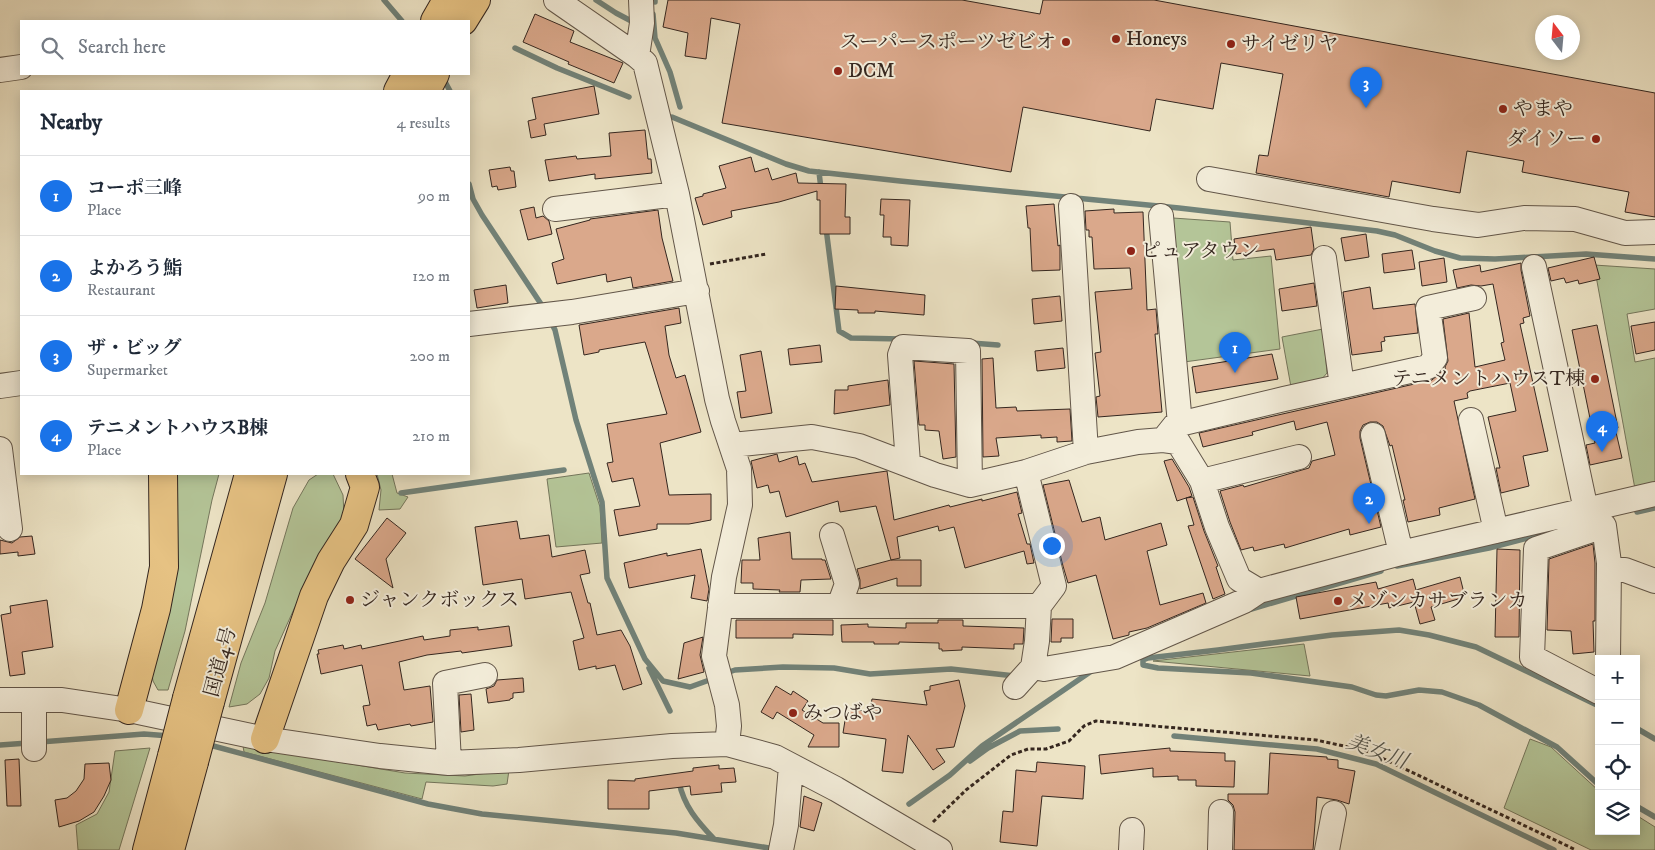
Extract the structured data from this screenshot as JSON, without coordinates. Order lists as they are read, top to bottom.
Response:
{
  "streets": {
    "highway": ["国道4号"]
  },
  "water": ["美女川"],
  "places": [
    "Honeys",
    "スーパースポーツゼビオ",
    "サイゼリヤ",
    "DCM",
    "やまや",
    "ダイソー",
    "ピュアタウン",
    "テニメントハウスT棟",
    "ジャンクボックス",
    "メゾンカサブランカ",
    "みつばや"
  ],
  "north": "top",
  "page": {
    "search": "Search here",
    "pins": [
      "3",
      "1",
      "4",
      "2"
    ],
    "heading": ["Nearby", "4 results"],
    "list": [
      {
        "mark": "1",
        "name": "コーポ三峰",
        "note": "Place",
        "value": "90 m"
      },
      {
        "mark": "2",
        "name": "よかろう鮨",
        "note": "Restaurant",
        "value": "120 m"
      },
      {
        "mark": "3",
        "name": "ザ・ビッグ",
        "note": "Supermarket",
        "value": "200 m"
      },
      {
        "mark": "4",
        "name": "テニメントハウスB棟",
        "note": "Place",
        "value": "210 m"
      }
    ],
    "map_buttons": ["+", "−"]
  }
}
